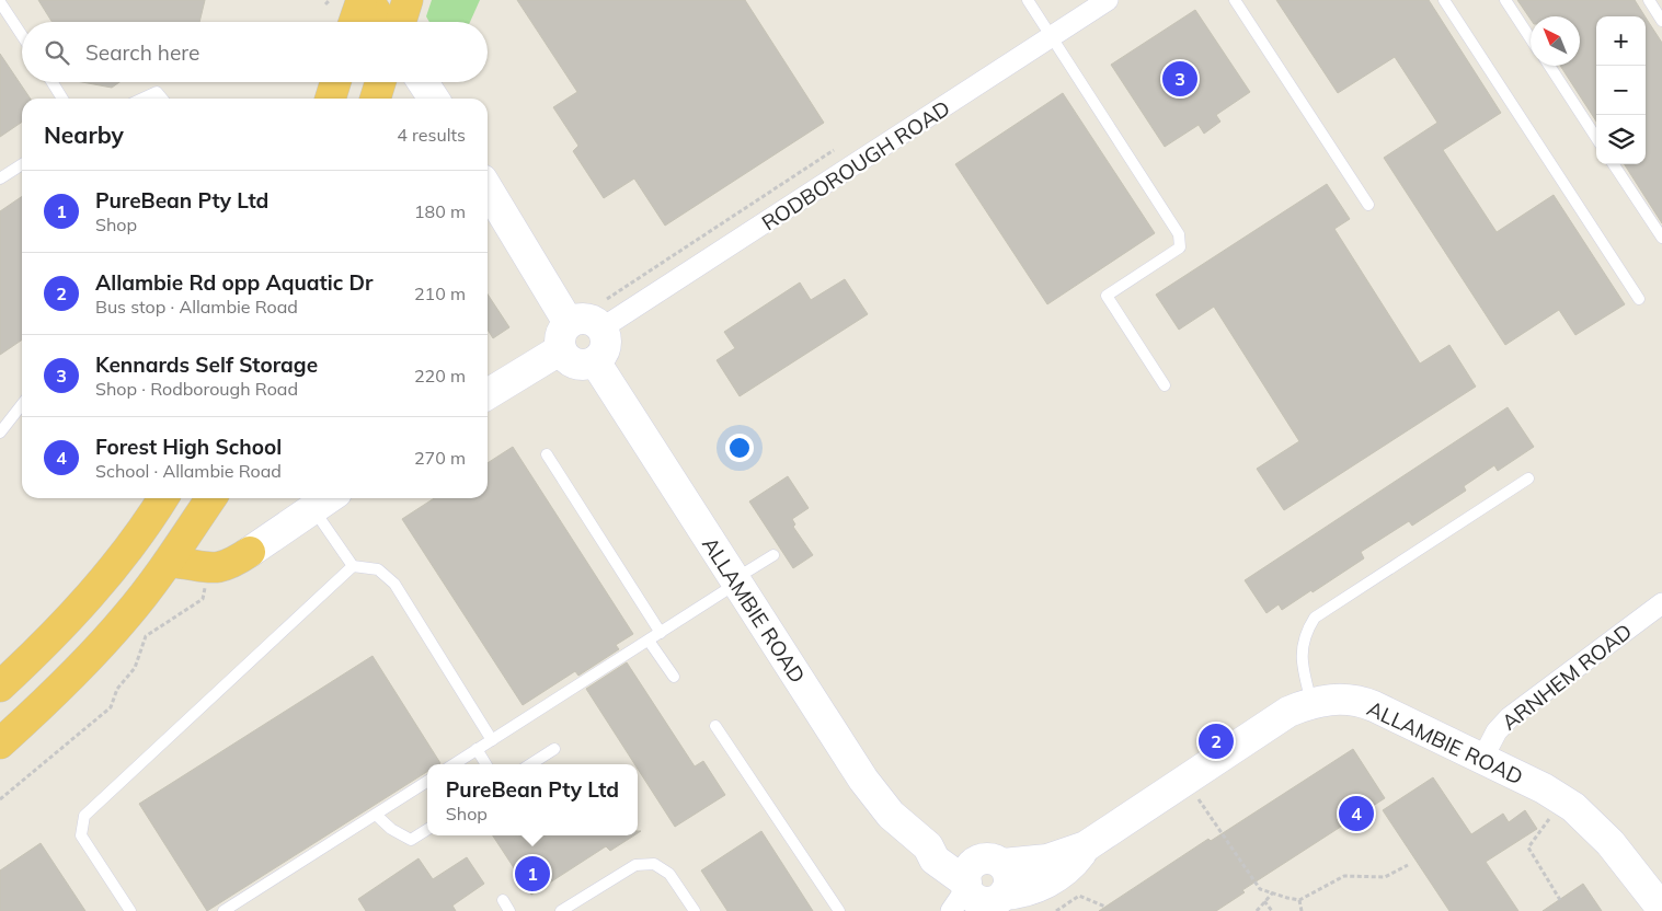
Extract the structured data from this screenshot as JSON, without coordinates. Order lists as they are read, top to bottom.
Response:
{
  "streets": {
    "main road": ["ALLAMBIE ROAD"],
    "street": ["RODBOROUGH ROAD", "ARNHEM ROAD"]
  },
  "crossings": [
    ["RODBOROUGH ROAD", "ALLAMBIE ROAD"],
    ["ALLAMBIE ROAD", "ARNHEM ROAD"]
  ],
  "north": "top left",
  "page": {
    "map_buttons": ["+", "−"],
    "search": "Search here",
    "pins": [
      "3",
      "2",
      "4",
      "1"
    ],
    "heading": ["Nearby", "4 results"],
    "list": [
      {
        "mark": "1",
        "name": "PureBean Pty Ltd",
        "note": "Shop",
        "value": "180 m"
      },
      {
        "mark": "2",
        "name": "Allambie Rd opp Aquatic Dr",
        "note": "Bus stop · Allambie Road",
        "value": "210 m"
      },
      {
        "mark": "3",
        "name": "Kennards Self Storage",
        "note": "Shop · Rodborough Road",
        "value": "220 m"
      },
      {
        "mark": "4",
        "name": "Forest High School",
        "note": "School · Allambie Road",
        "value": "270 m"
      }
    ],
    "popup": ["PureBean Pty Ltd", "Shop"]
  }
}
